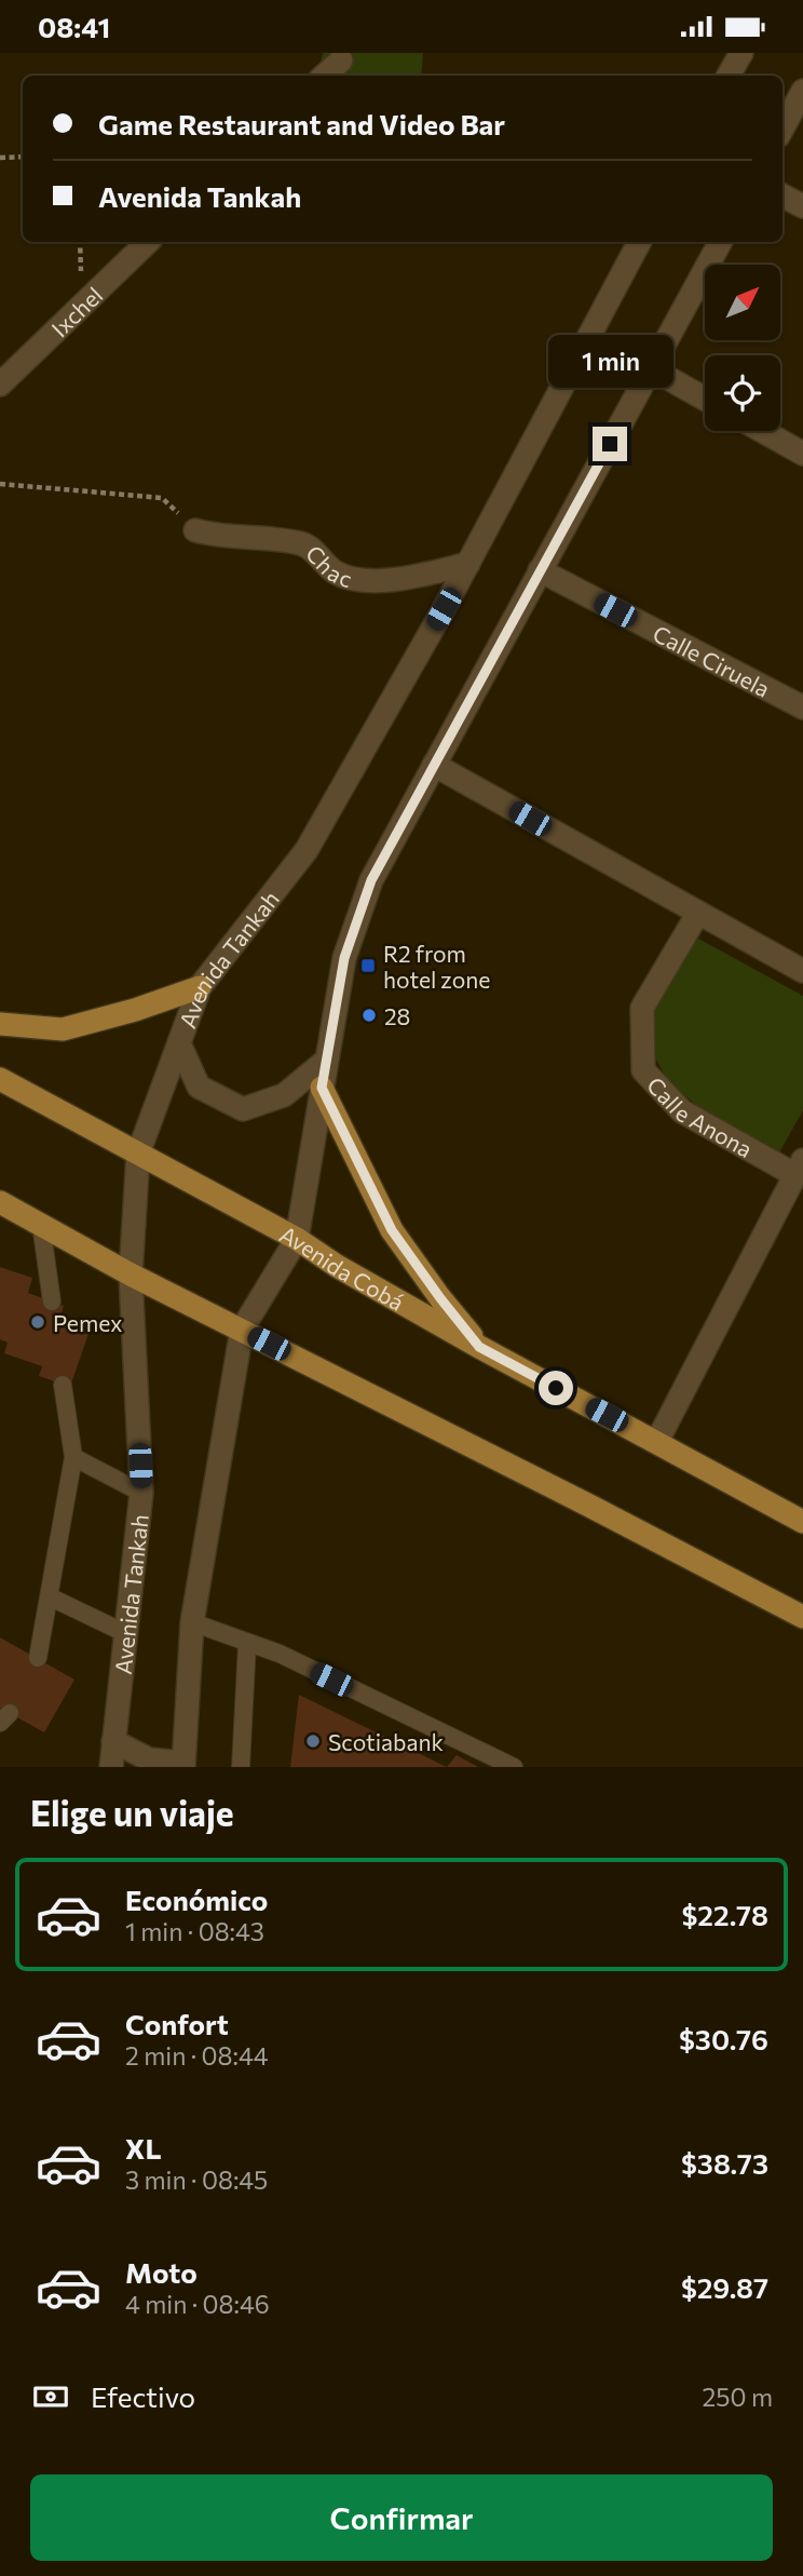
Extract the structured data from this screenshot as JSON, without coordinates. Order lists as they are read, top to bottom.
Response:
{
  "streets": {
    "main road": ["Avenida Cobá"],
    "street": [
      "Ixchel",
      "Chac",
      "Calle Ciruela",
      "Avenida Tankah",
      "Calle Anona"
    ]
  },
  "crossings": [
    ["Chac", "Avenida Tankah"],
    ["Avenida Tankah", "Avenida Cobá"],
    ["Calle Anona", "Avenida Cobá"]
  ],
  "places": {
    "transit": ["R2 from hotel zone"],
    "other": ["28", "Pemex", "Scotiabank"]
  },
  "north": "top right",
  "page": {
    "status": "08:41",
    "banner": ["Game Restaurant and Video Bar", "Avenida Tankah"],
    "bubble": "1 min",
    "heading": "Elige un viaje",
    "list": [
      {
        "name": "Económico",
        "note": "1 min · 08:43",
        "value": "$22.78"
      },
      {
        "name": "Confort",
        "note": "2 min · 08:44",
        "value": "$30.76"
      },
      {
        "name": "XL",
        "note": "3 min · 08:45",
        "value": "$38.73"
      },
      {
        "name": "Moto",
        "note": "4 min · 08:46",
        "value": "$29.87"
      }
    ],
    "pay": ["Efectivo", "250 m"],
    "buttons": "Confirmar"
  }
}
